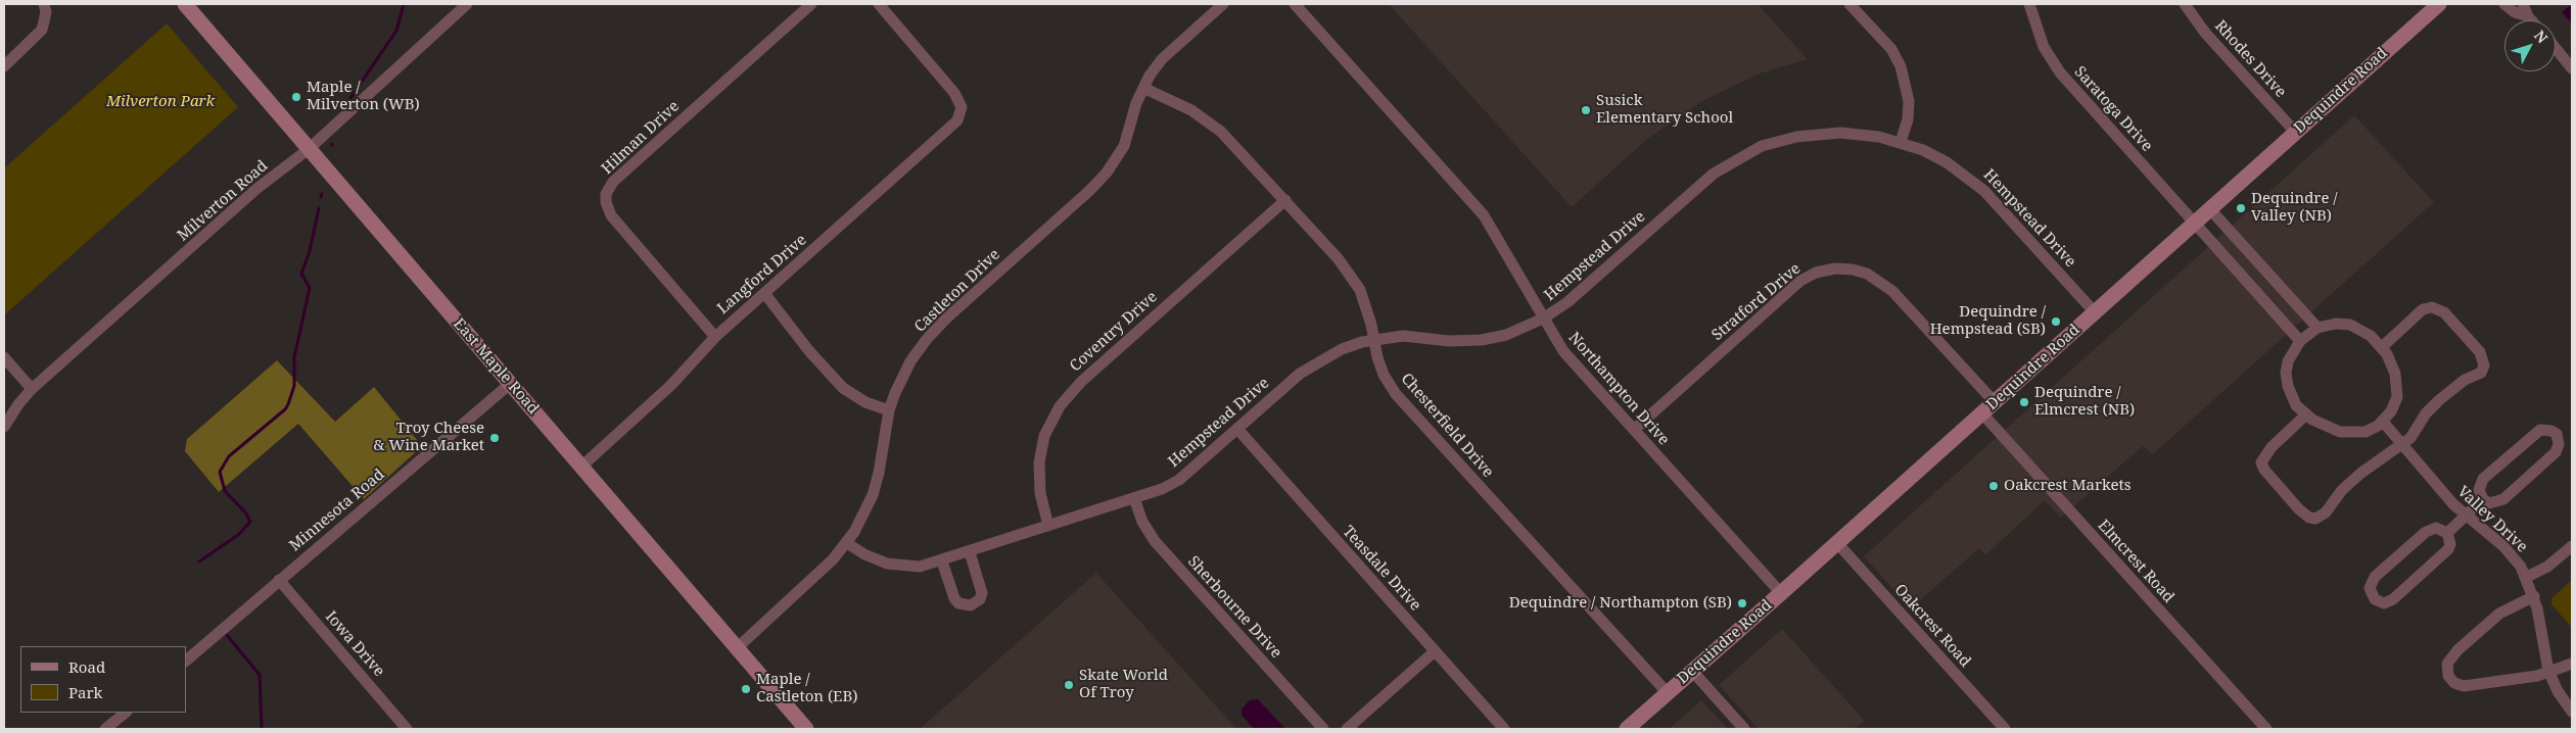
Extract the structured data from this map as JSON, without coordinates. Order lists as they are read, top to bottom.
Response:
{
  "streets": {
    "main road": ["Dequindre Road", "East Maple Road"],
    "street": [
      "Rhodes Drive",
      "Saratoga Drive",
      "Hilman Drive",
      "Milverton Road",
      "Hempstead Drive",
      "Langford Drive",
      "Castleton Drive",
      "Stratford Drive",
      "Coventry Drive",
      "Northampton Drive",
      "Chesterfield Drive",
      "Minnesota Road",
      "Valley Drive",
      "Elmcrest Road",
      "Teasdale Drive",
      "Sherbourne Drive",
      "Oakcrest Road",
      "Iowa Drive"
    ]
  },
  "crossings": [
    ["Rhodes Drive", "Dequindre Road"],
    ["Dequindre Road", "Saratoga Drive"],
    ["Dequindre Road", "Hempstead Drive"],
    ["Dequindre Road", "Stratford Drive"],
    ["Dequindre Road", "Northampton Drive"],
    ["Dequindre Road", "Chesterfield Drive"],
    ["Dequindre Road", "Elmcrest Road"],
    ["Dequindre Road", "Oakcrest Road"],
    ["Hilman Drive", "Langford Drive"],
    ["Milverton Road", "East Maple Road"],
    ["Hempstead Drive", "Castleton Drive"],
    ["Hempstead Drive", "Coventry Drive"],
    ["Hempstead Drive", "Northampton Drive"],
    ["Hempstead Drive", "Chesterfield Drive"],
    ["Hempstead Drive", "Teasdale Drive"],
    ["Hempstead Drive", "Sherbourne Drive"],
    ["Langford Drive", "East Maple Road"],
    ["Castleton Drive", "East Maple Road"],
    ["Castleton Drive", "Chesterfield Drive"],
    ["Stratford Drive", "Northampton Drive"],
    ["Coventry Drive", "Chesterfield Drive"],
    ["East Maple Road", "Minnesota Road"],
    ["Minnesota Road", "Iowa Drive"]
  ],
  "parks": ["Milverton Park"],
  "places": [
    "Maple / Milverton (WB)",
    "Susick Elementary School",
    "Dequindre / Valley (NB)",
    "Dequindre / Hempstead (SB)",
    "Dequindre / Elmcrest (NB)",
    "Troy Cheese & Wine Market",
    "Oakcrest Markets",
    "Dequindre / Northampton (SB)",
    "Skate World Of Troy",
    "Maple / Castleton (EB)"
  ],
  "legend": ["Road", "Park"],
  "north": "top right"
}
